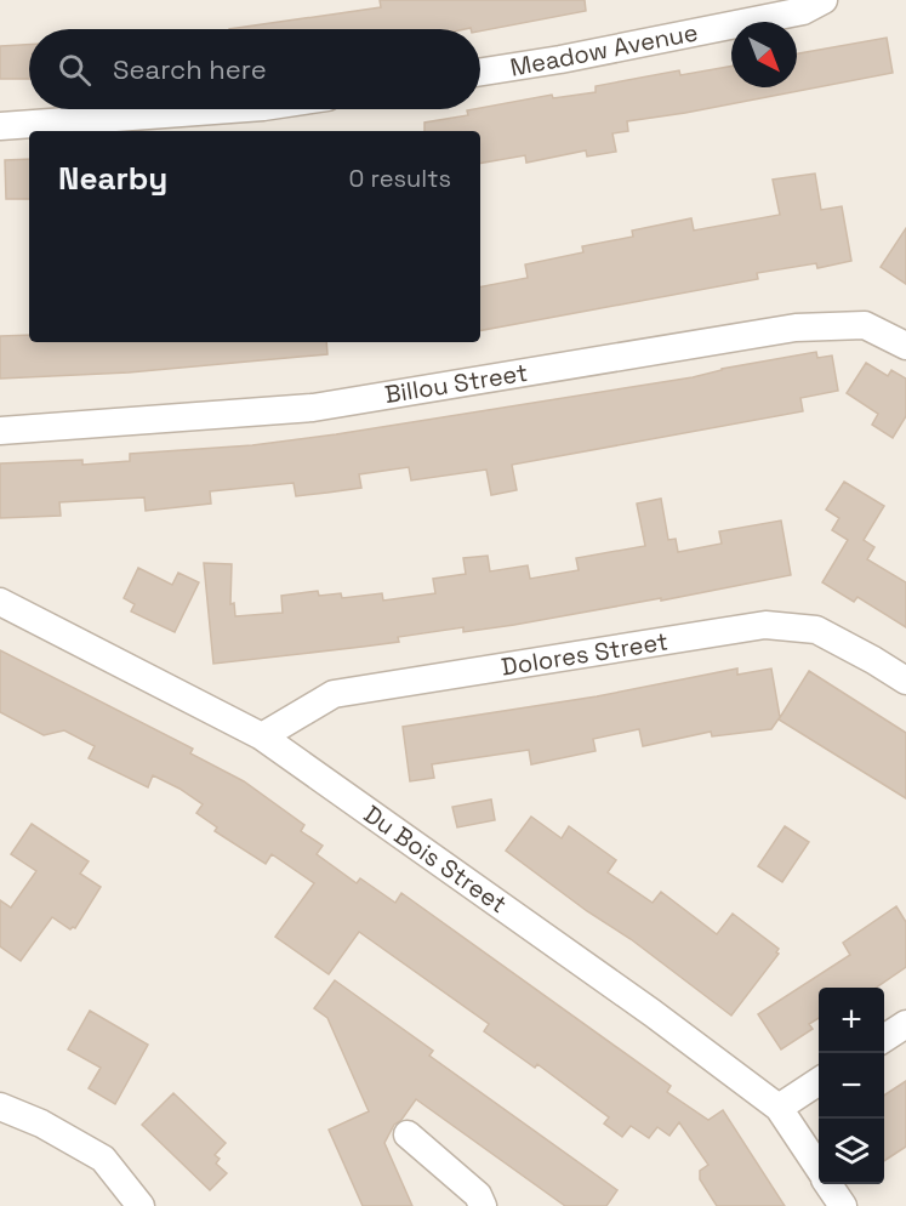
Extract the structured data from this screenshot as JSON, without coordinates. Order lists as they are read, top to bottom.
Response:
{
  "streets": {
    "street": [
      "Meadow Avenue",
      "Billou Street",
      "Dolores Street",
      "Du Bois Street"
    ]
  },
  "crossings": [
    ["Dolores Street", "Du Bois Street"]
  ],
  "north": "bottom right",
  "page": {
    "search": "Search here",
    "heading": ["Nearby", "0 results"],
    "map_buttons": ["+", "−"]
  }
}
